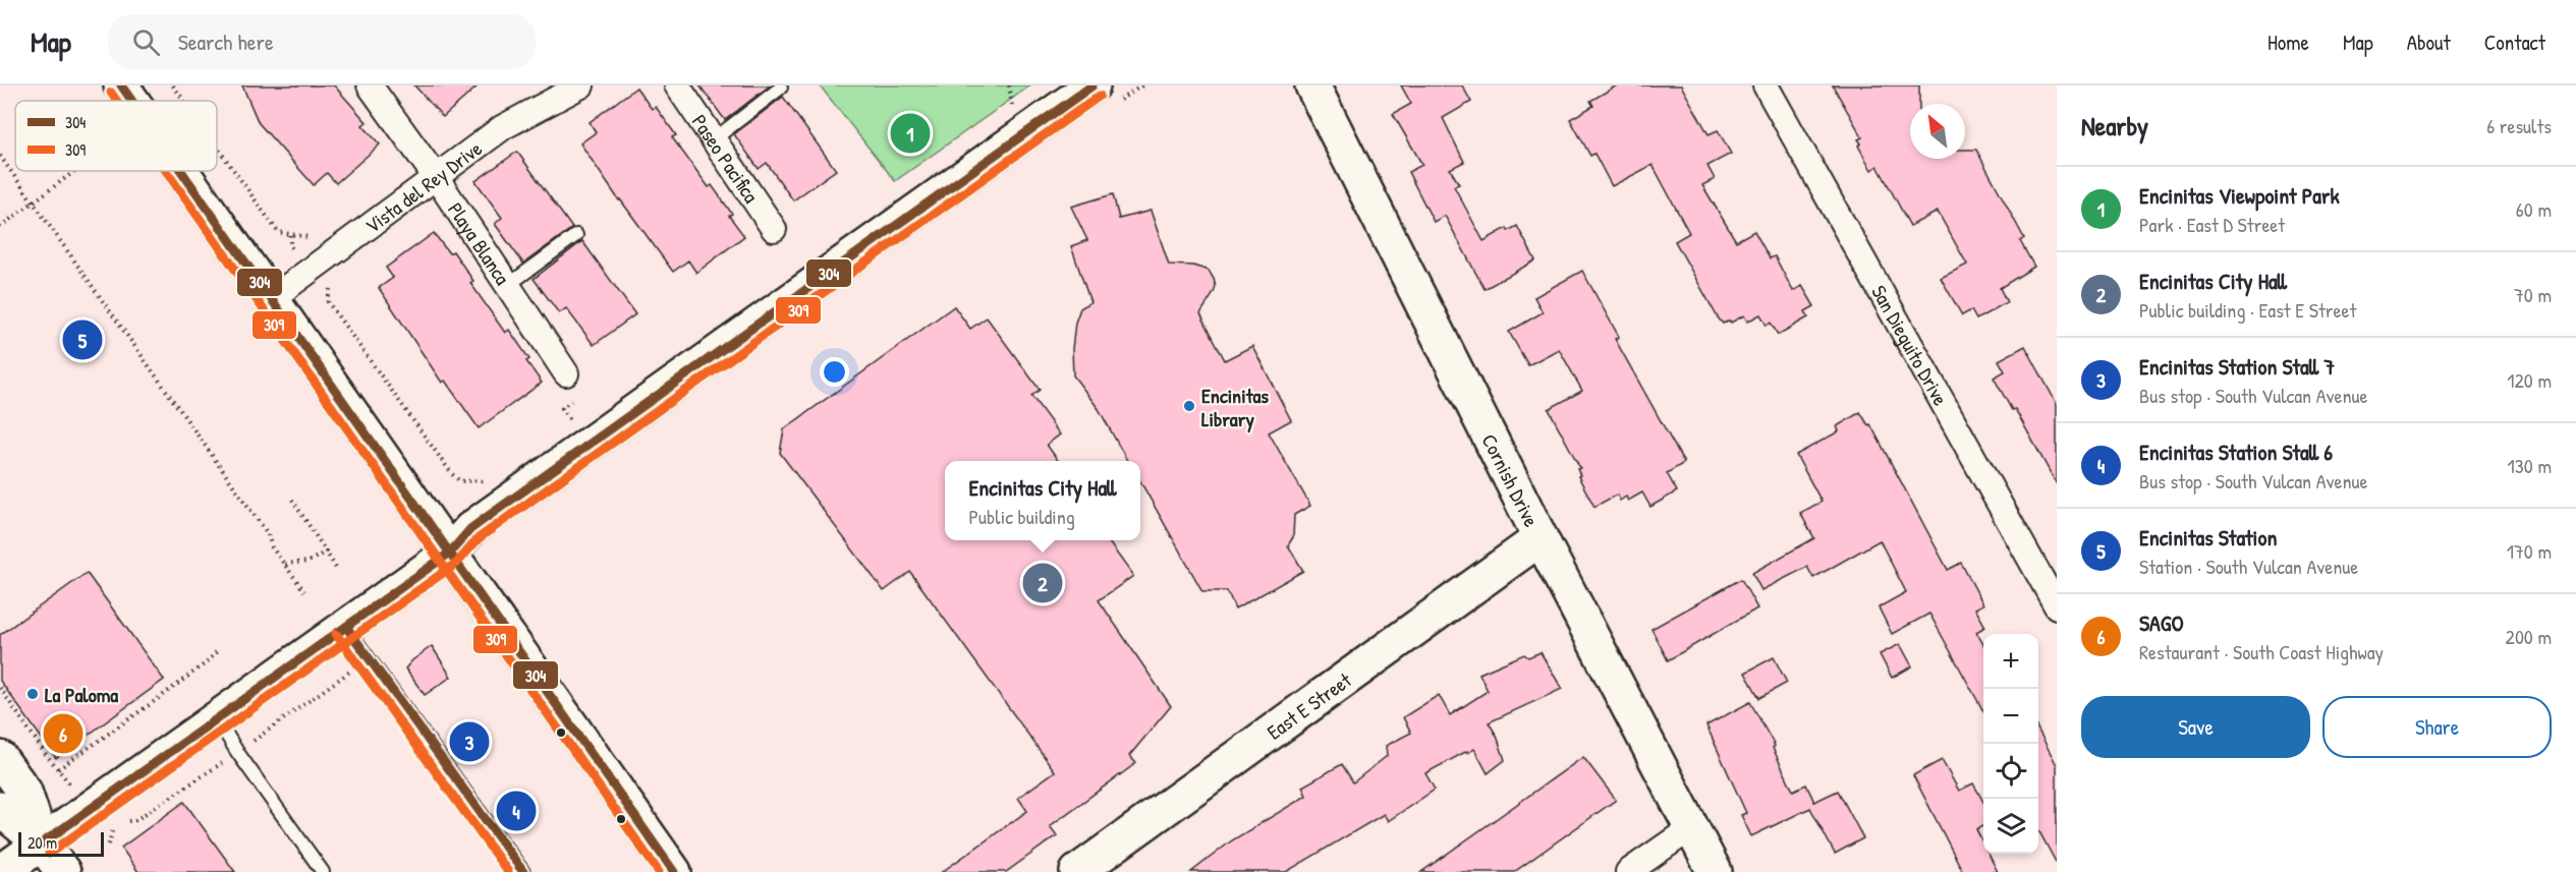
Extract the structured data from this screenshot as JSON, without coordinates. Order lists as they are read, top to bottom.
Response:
{
  "streets": {
    "street": [
      "Paseo Pacifica",
      "Vista del Rey Drive",
      "Playa Blanca",
      "San Dieguito Drive",
      "Cornish Drive",
      "East E Street"
    ]
  },
  "crossings": [
    ["Vista del Rey Drive", "Playa Blanca"],
    ["Cornish Drive", "East E Street"]
  ],
  "places": ["Encinitas Library", "La Paloma"],
  "lines": ["transit line 304", "transit line 309"],
  "legend": ["304", "309"],
  "scale_bar": "20 m",
  "north": "top left",
  "page": {
    "header": "Map",
    "search": "Search here",
    "nav": [
      "Home",
      "Map",
      "About",
      "Contact"
    ],
    "heading": ["Nearby", "6 results"],
    "pins": [
      "1",
      "5",
      "2",
      "6",
      "3",
      "4"
    ],
    "list": [
      {
        "mark": "1",
        "name": "Encinitas Viewpoint Park",
        "note": "Park · East D Street",
        "value": "60 m"
      },
      {
        "mark": "2",
        "name": "Encinitas City Hall",
        "note": "Public building · East E Street",
        "value": "70 m"
      },
      {
        "mark": "3",
        "name": "Encinitas Station Stall 7",
        "note": "Bus stop · South Vulcan Avenue",
        "value": "120 m"
      },
      {
        "mark": "4",
        "name": "Encinitas Station Stall 6",
        "note": "Bus stop · South Vulcan Avenue",
        "value": "130 m"
      },
      {
        "mark": "5",
        "name": "Encinitas Station",
        "note": "Station · South Vulcan Avenue",
        "value": "170 m"
      },
      {
        "mark": "6",
        "name": "SAGO",
        "note": "Restaurant · South Coast Highway",
        "value": "200 m"
      }
    ],
    "popup": ["Encinitas City Hall", "Public building"],
    "map_buttons": ["+", "−"],
    "buttons": ["Save", "Share"],
    "scale": "20 m"
  }
}
